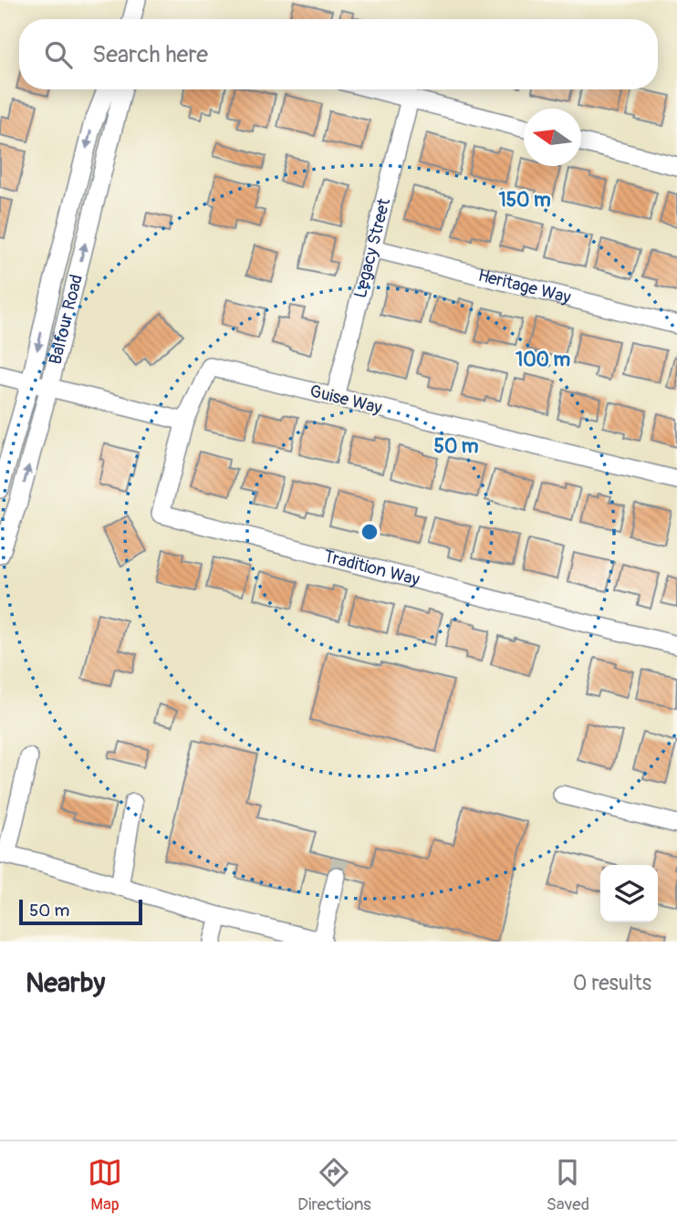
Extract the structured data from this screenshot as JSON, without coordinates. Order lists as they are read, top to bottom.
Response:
{
  "streets": {
    "street": [
      "Legacy Street",
      "Heritage Way",
      "Balfour Road",
      "Guise Way",
      "Tradition Way"
    ]
  },
  "crossings": [
    ["Legacy Street", "Heritage Way"],
    ["Legacy Street", "Guise Way"],
    ["Guise Way", "Tradition Way"]
  ],
  "scale_bar": "50 m",
  "north": "left",
  "page": {
    "search": "Search here",
    "scale": "50 m",
    "heading": ["Nearby", "0 results"],
    "nav": ["Map", "Directions", "Saved"]
  },
  "rings": ["150 m", "100 m", "50 m"]
}
